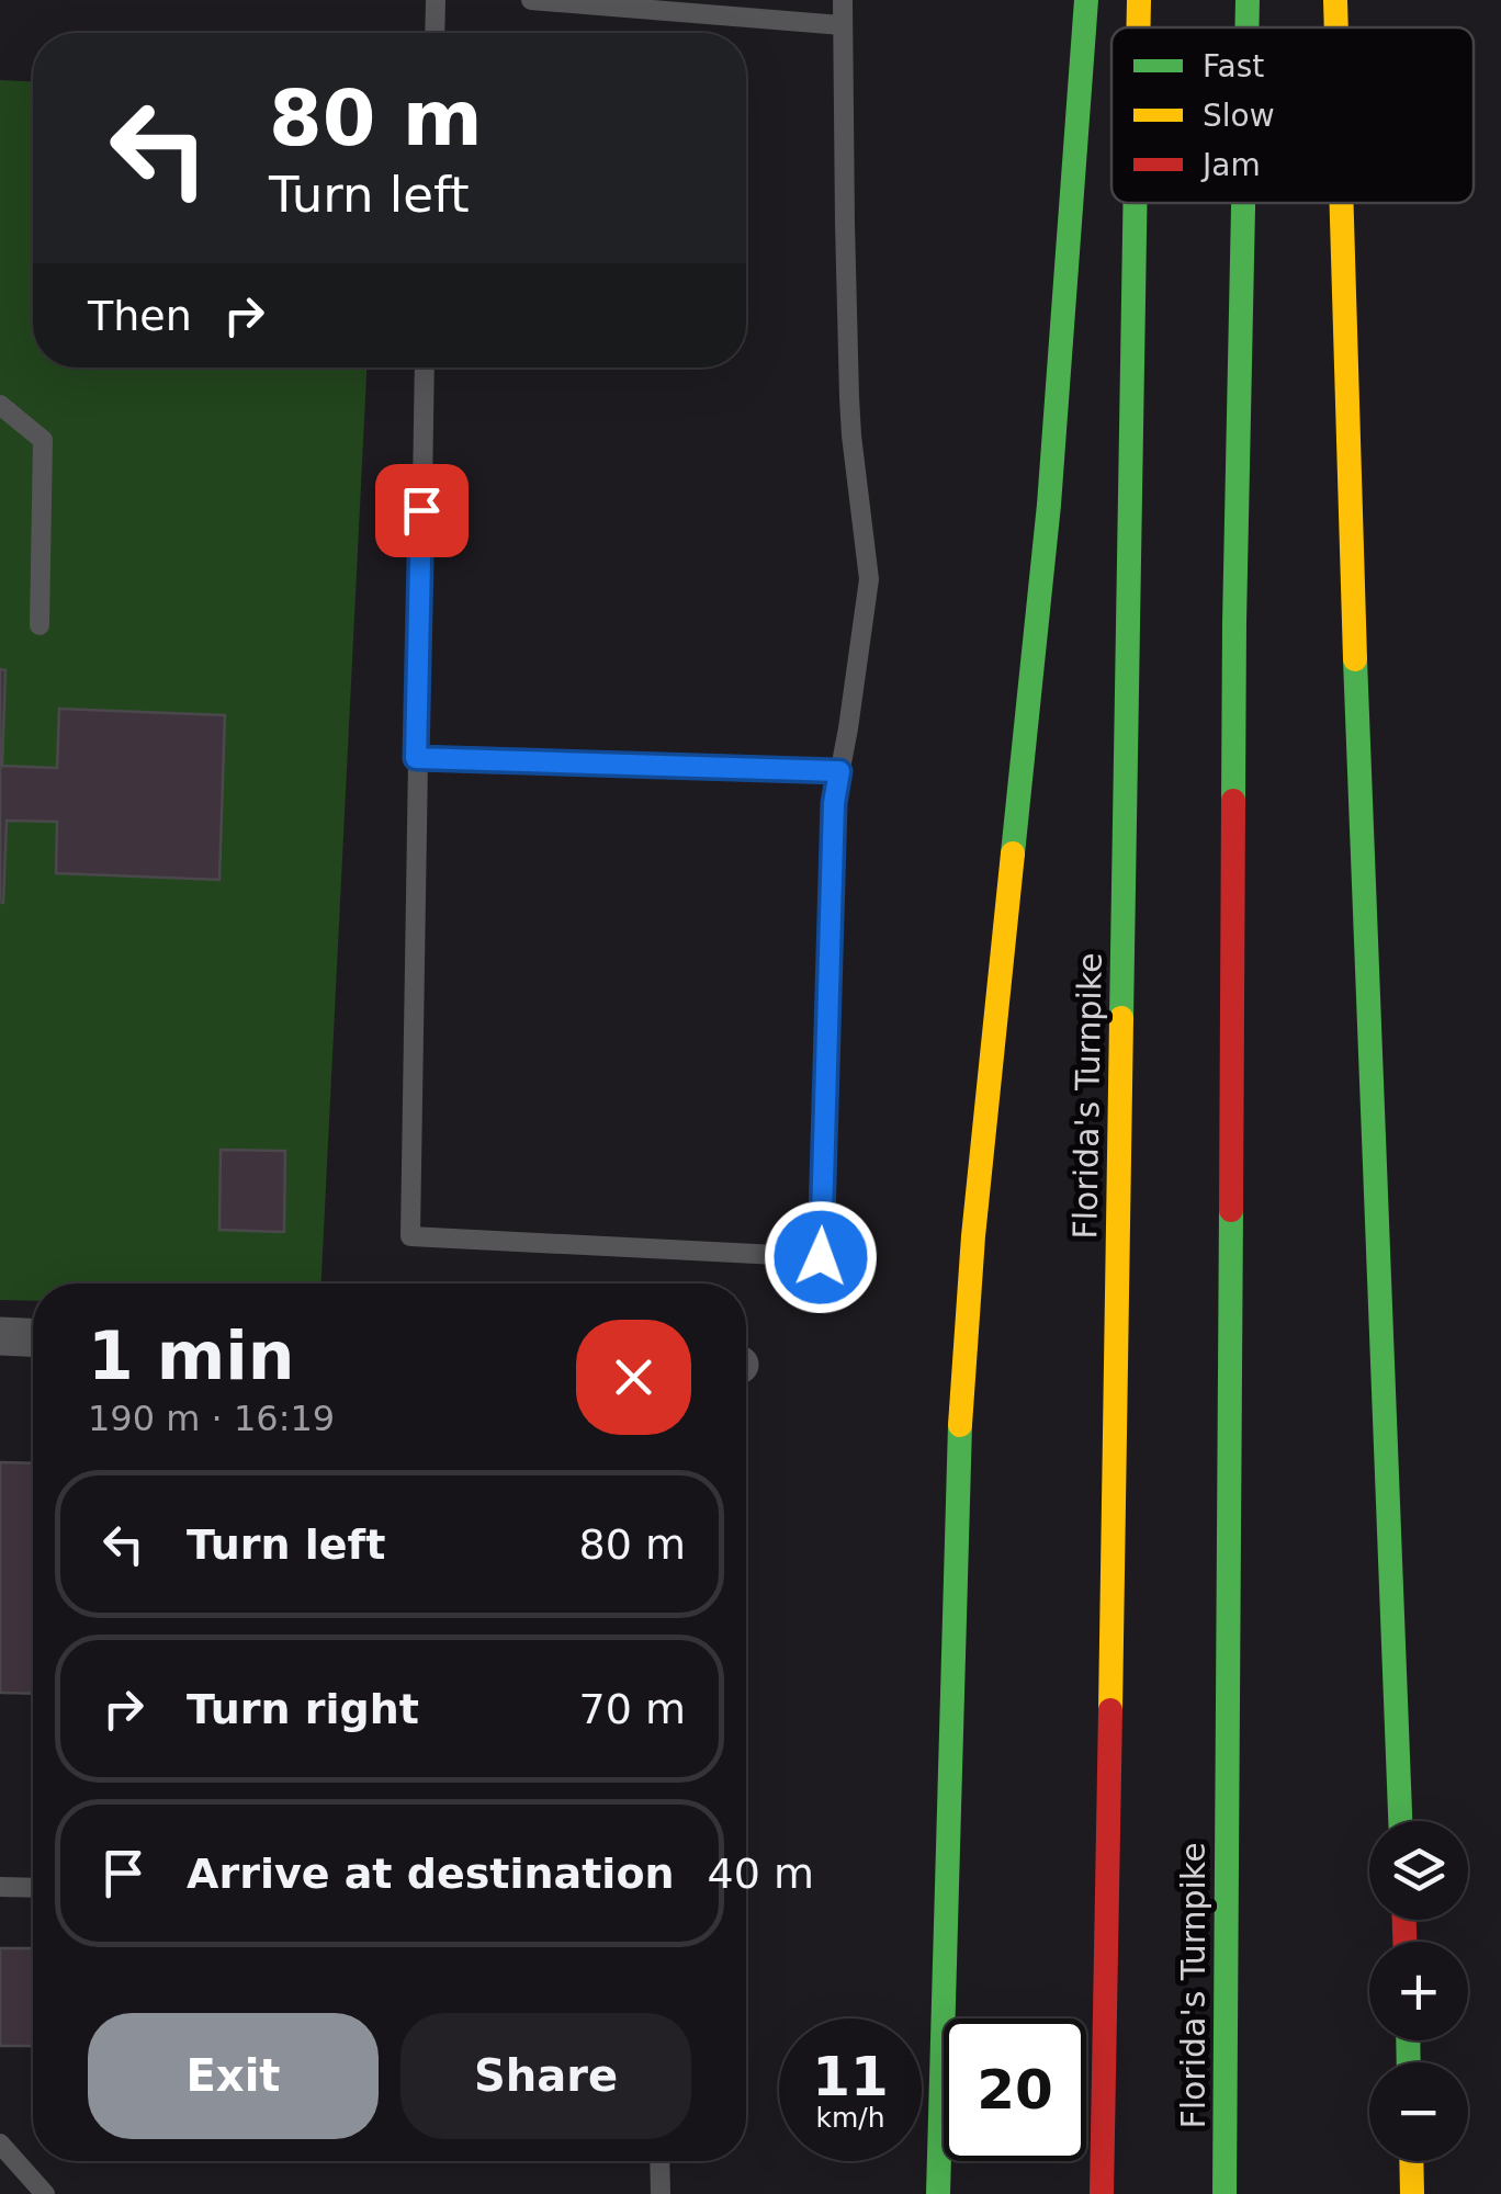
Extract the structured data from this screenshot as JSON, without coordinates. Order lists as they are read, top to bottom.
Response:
{
  "streets": {
    "highway": ["Florida's Turnpike"]
  },
  "legend": ["Fast", "Slow", "Jam"],
  "page": {
    "turn": ["80 m", "Turn left"],
    "then": "Then",
    "heading": ["1 min", "190 m · 16:19"],
    "list": [
      {
        "name": "Turn left",
        "value": "80 m"
      },
      {
        "name": "Turn right",
        "value": "70 m"
      },
      {
        "name": "Arrive at destination",
        "value": "40 m"
      }
    ],
    "map_buttons": ["+", "−"],
    "buttons": ["Exit", "Share"],
    "speed": "11 km/h",
    "limit": "20"
  }
}
